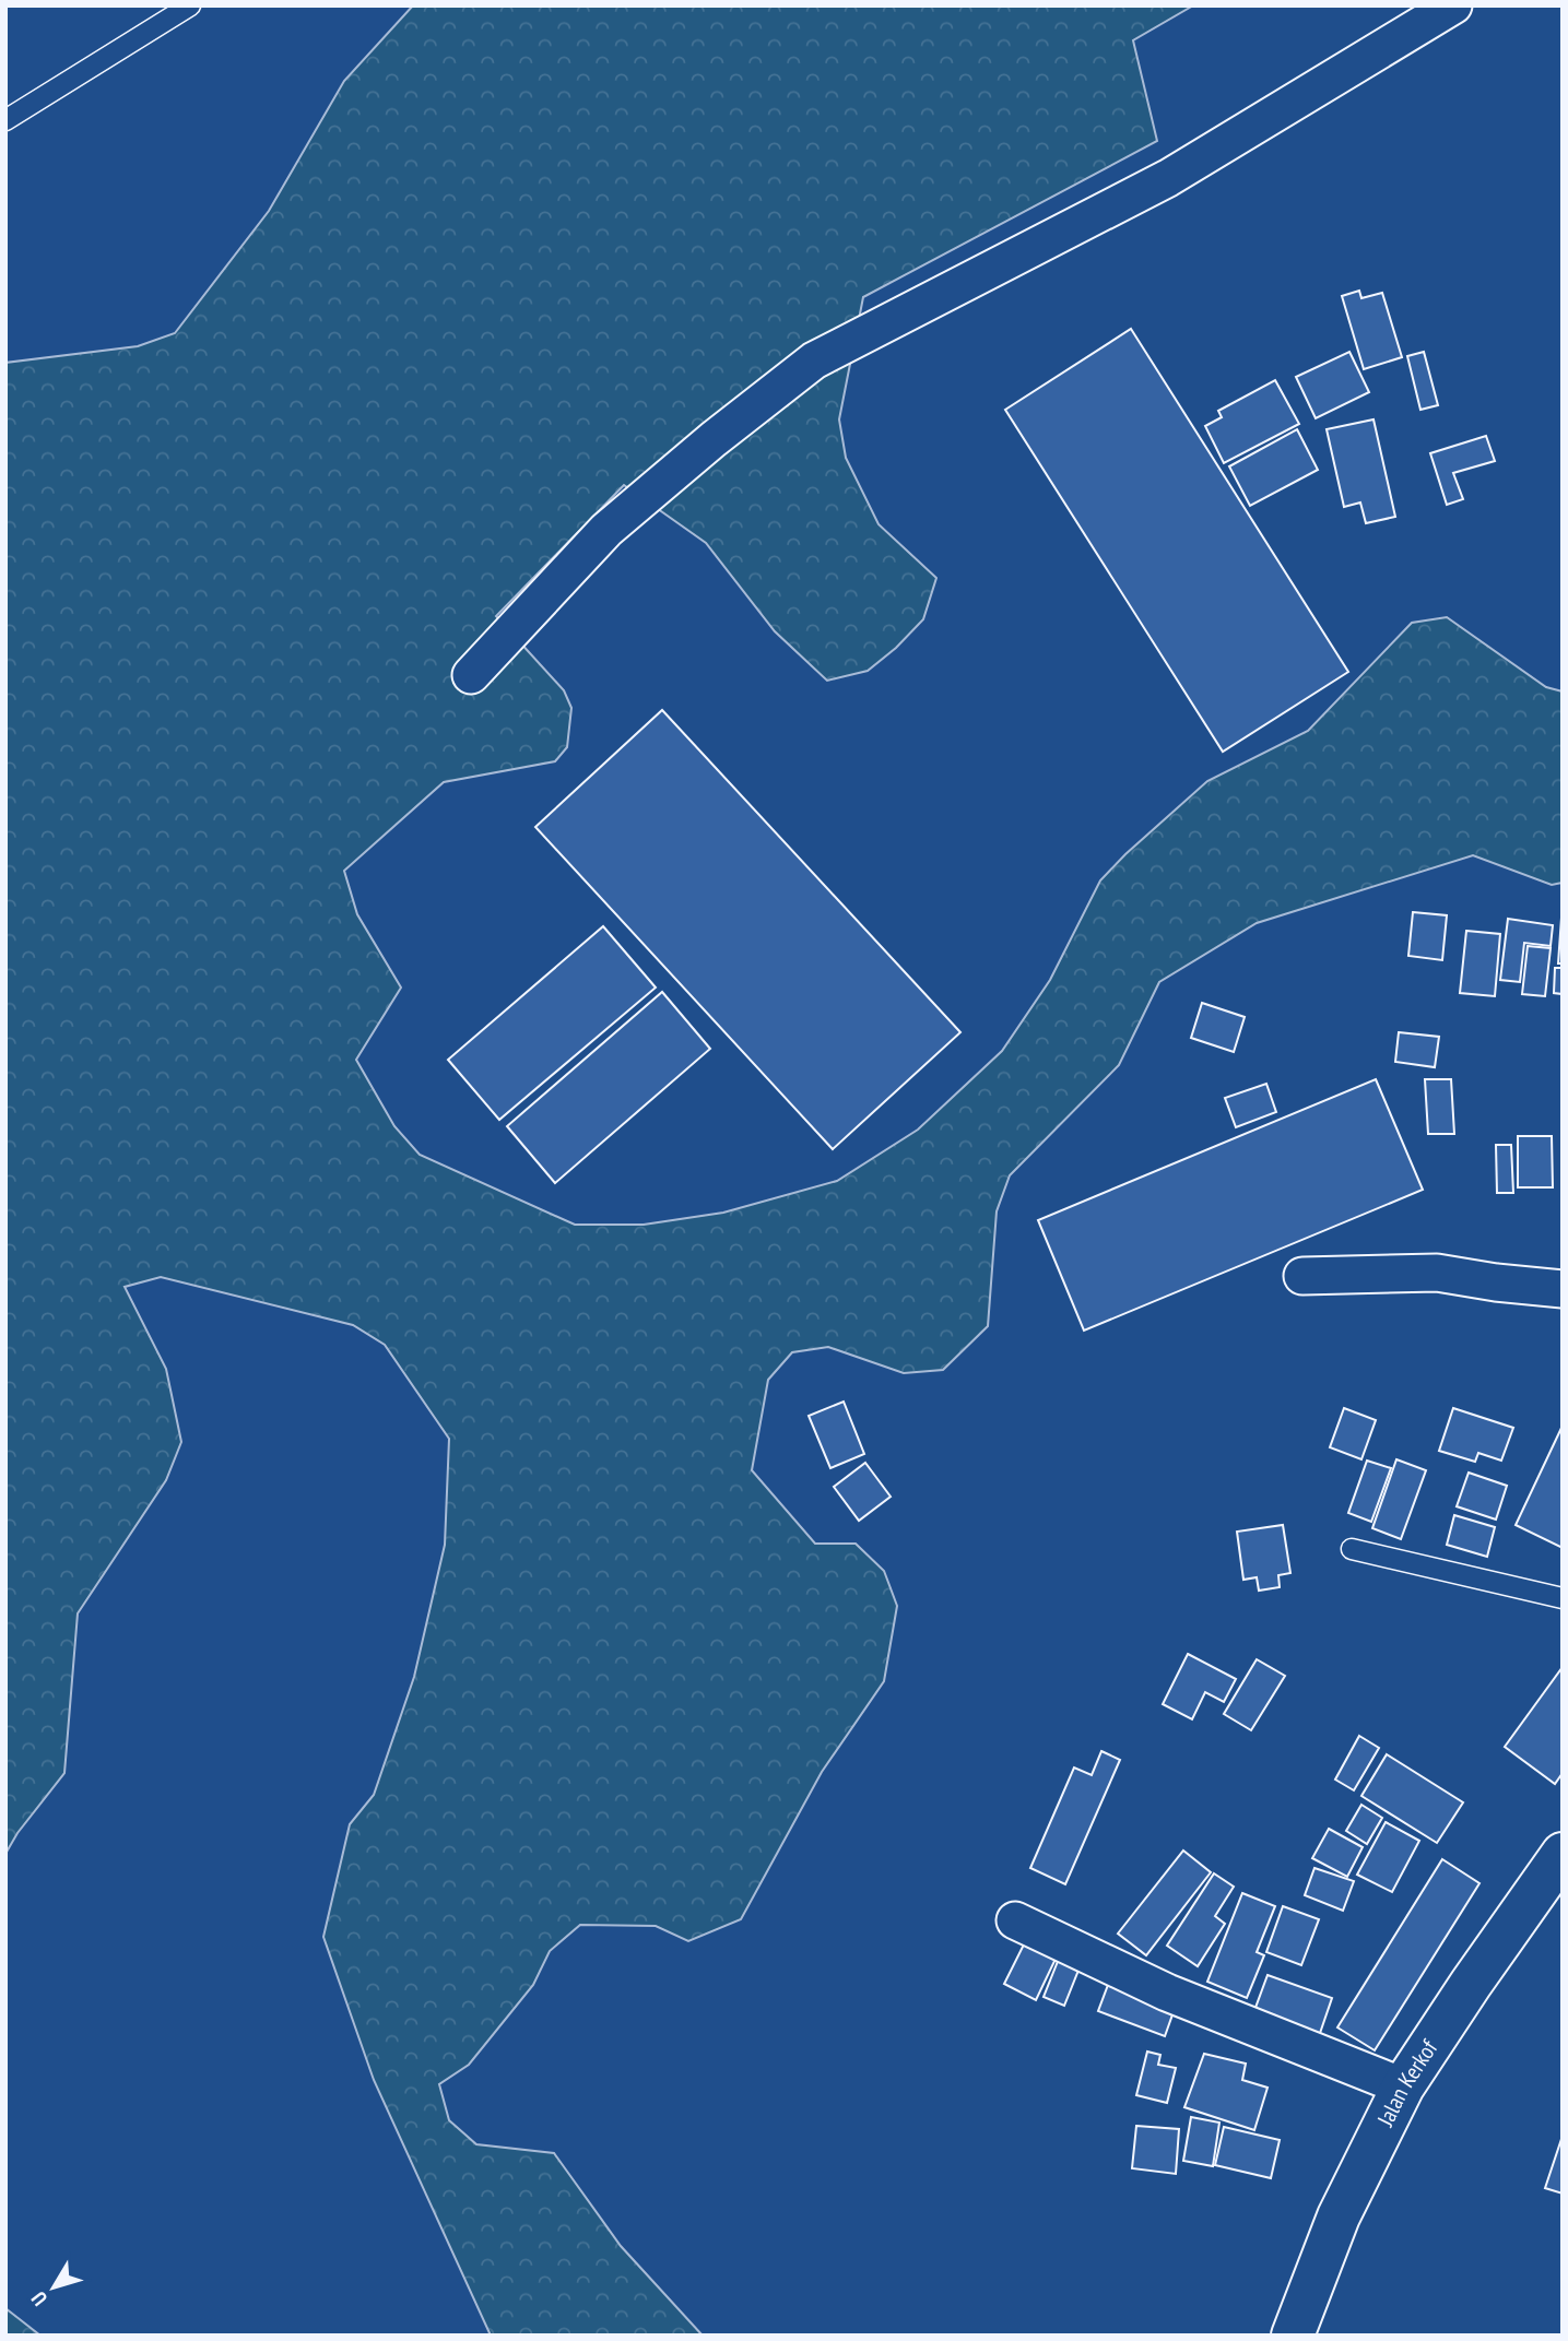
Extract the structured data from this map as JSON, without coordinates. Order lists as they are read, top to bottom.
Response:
{
  "streets": {
    "main road": ["Jalan Kerkof"]
  },
  "north": "bottom left"
}
